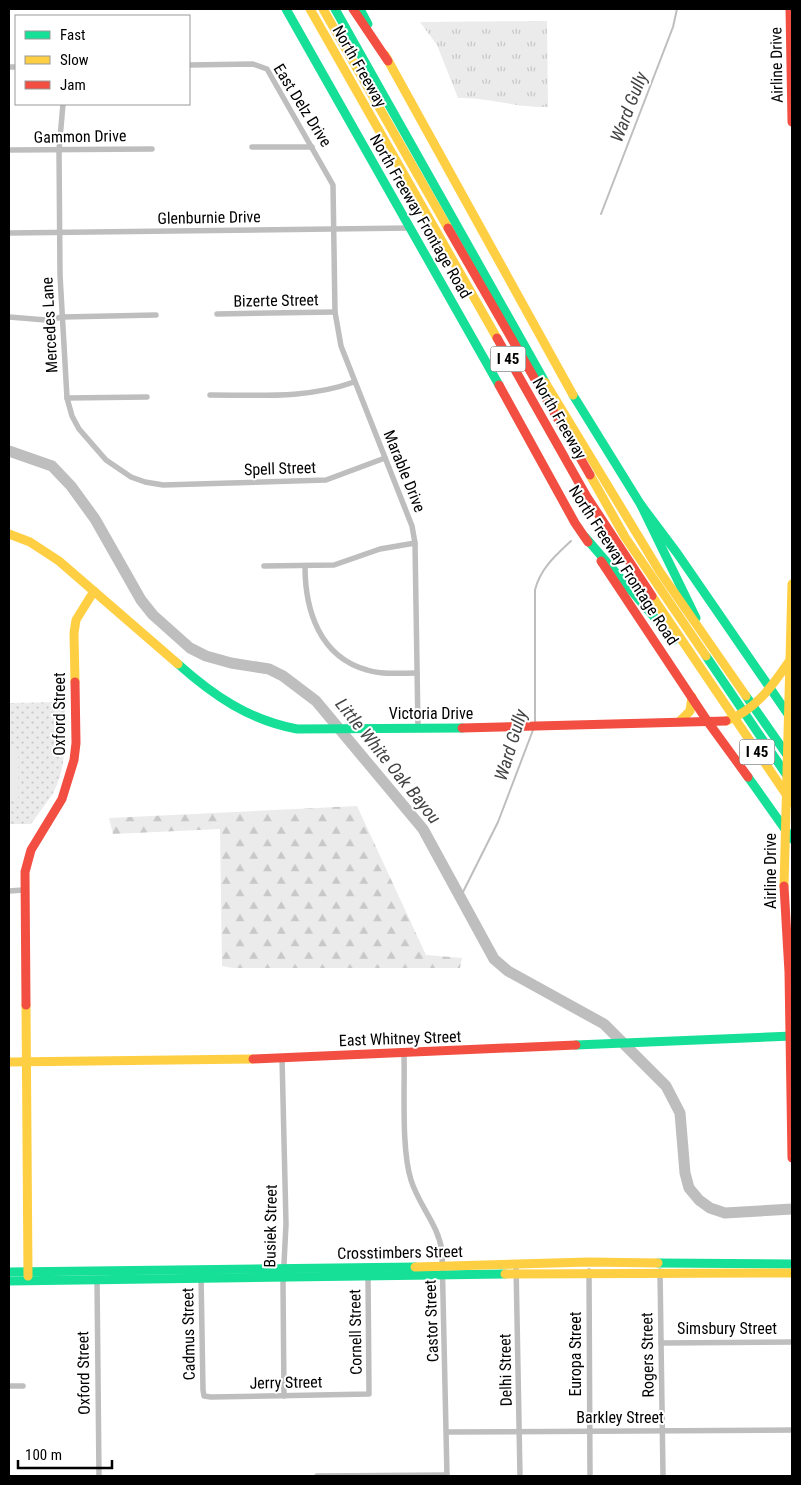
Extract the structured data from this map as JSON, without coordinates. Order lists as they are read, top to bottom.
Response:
{
  "streets": {
    "main road": [
      "Airline Drive",
      "North Freeway",
      "North Freeway Frontage Road",
      "I 45",
      "Victoria Drive",
      "Oxford Street",
      "East Whitney Street",
      "Crosstimbers Street"
    ],
    "street": [
      "East Delz Drive",
      "Gammon Drive",
      "Glenburnie Drive",
      "Bizerte Street",
      "Mercedes Lane",
      "Spell Street",
      "Marable Drive",
      "Busiek Street",
      "Castor Street",
      "Simsbury Street",
      "Cornell Street",
      "Cadmus Street",
      "Europa Street",
      "Rogers Street",
      "Delhi Street",
      "Jerry Street",
      "Barkley Street"
    ]
  },
  "crossings": [
    ["Airline Drive", "North Freeway Frontage Road"],
    ["Airline Drive", "Victoria Drive"],
    ["Airline Drive", "East Whitney Street"],
    ["East Delz Drive", "Glenburnie Drive"],
    ["East Delz Drive", "Marable Drive"],
    ["Gammon Drive", "Mercedes Lane"],
    ["North Freeway Frontage Road", "Glenburnie Drive"],
    ["North Freeway Frontage Road", "Victoria Drive"],
    ["Glenburnie Drive", "Mercedes Lane"],
    ["Glenburnie Drive", "Marable Drive"],
    ["Bizerte Street", "Marable Drive"],
    ["Mercedes Lane", "Spell Street"],
    ["Spell Street", "Marable Drive"],
    ["Marable Drive", "Victoria Drive"],
    ["Victoria Drive", "Oxford Street"],
    ["Oxford Street", "East Whitney Street"],
    ["Oxford Street", "Crosstimbers Street"],
    ["East Whitney Street", "Busiek Street"],
    ["East Whitney Street", "Castor Street"],
    ["Busiek Street", "Crosstimbers Street"],
    ["Busiek Street", "Jerry Street"],
    ["Crosstimbers Street", "Castor Street"],
    ["Crosstimbers Street", "Cornell Street"],
    ["Crosstimbers Street", "Cadmus Street"],
    ["Crosstimbers Street", "Europa Street"],
    ["Crosstimbers Street", "Rogers Street"],
    ["Crosstimbers Street", "Delhi Street"],
    ["Castor Street", "Barkley Street"],
    ["Simsbury Street", "Rogers Street"],
    ["Cornell Street", "Jerry Street"],
    ["Cadmus Street", "Jerry Street"],
    ["Europa Street", "Barkley Street"],
    ["Rogers Street", "Barkley Street"],
    ["Delhi Street", "Barkley Street"]
  ],
  "water": ["Ward Gully", "Little White Oak Bayou"],
  "legend": ["Fast", "Slow", "Jam"],
  "scale_bar": "100 m"
}
